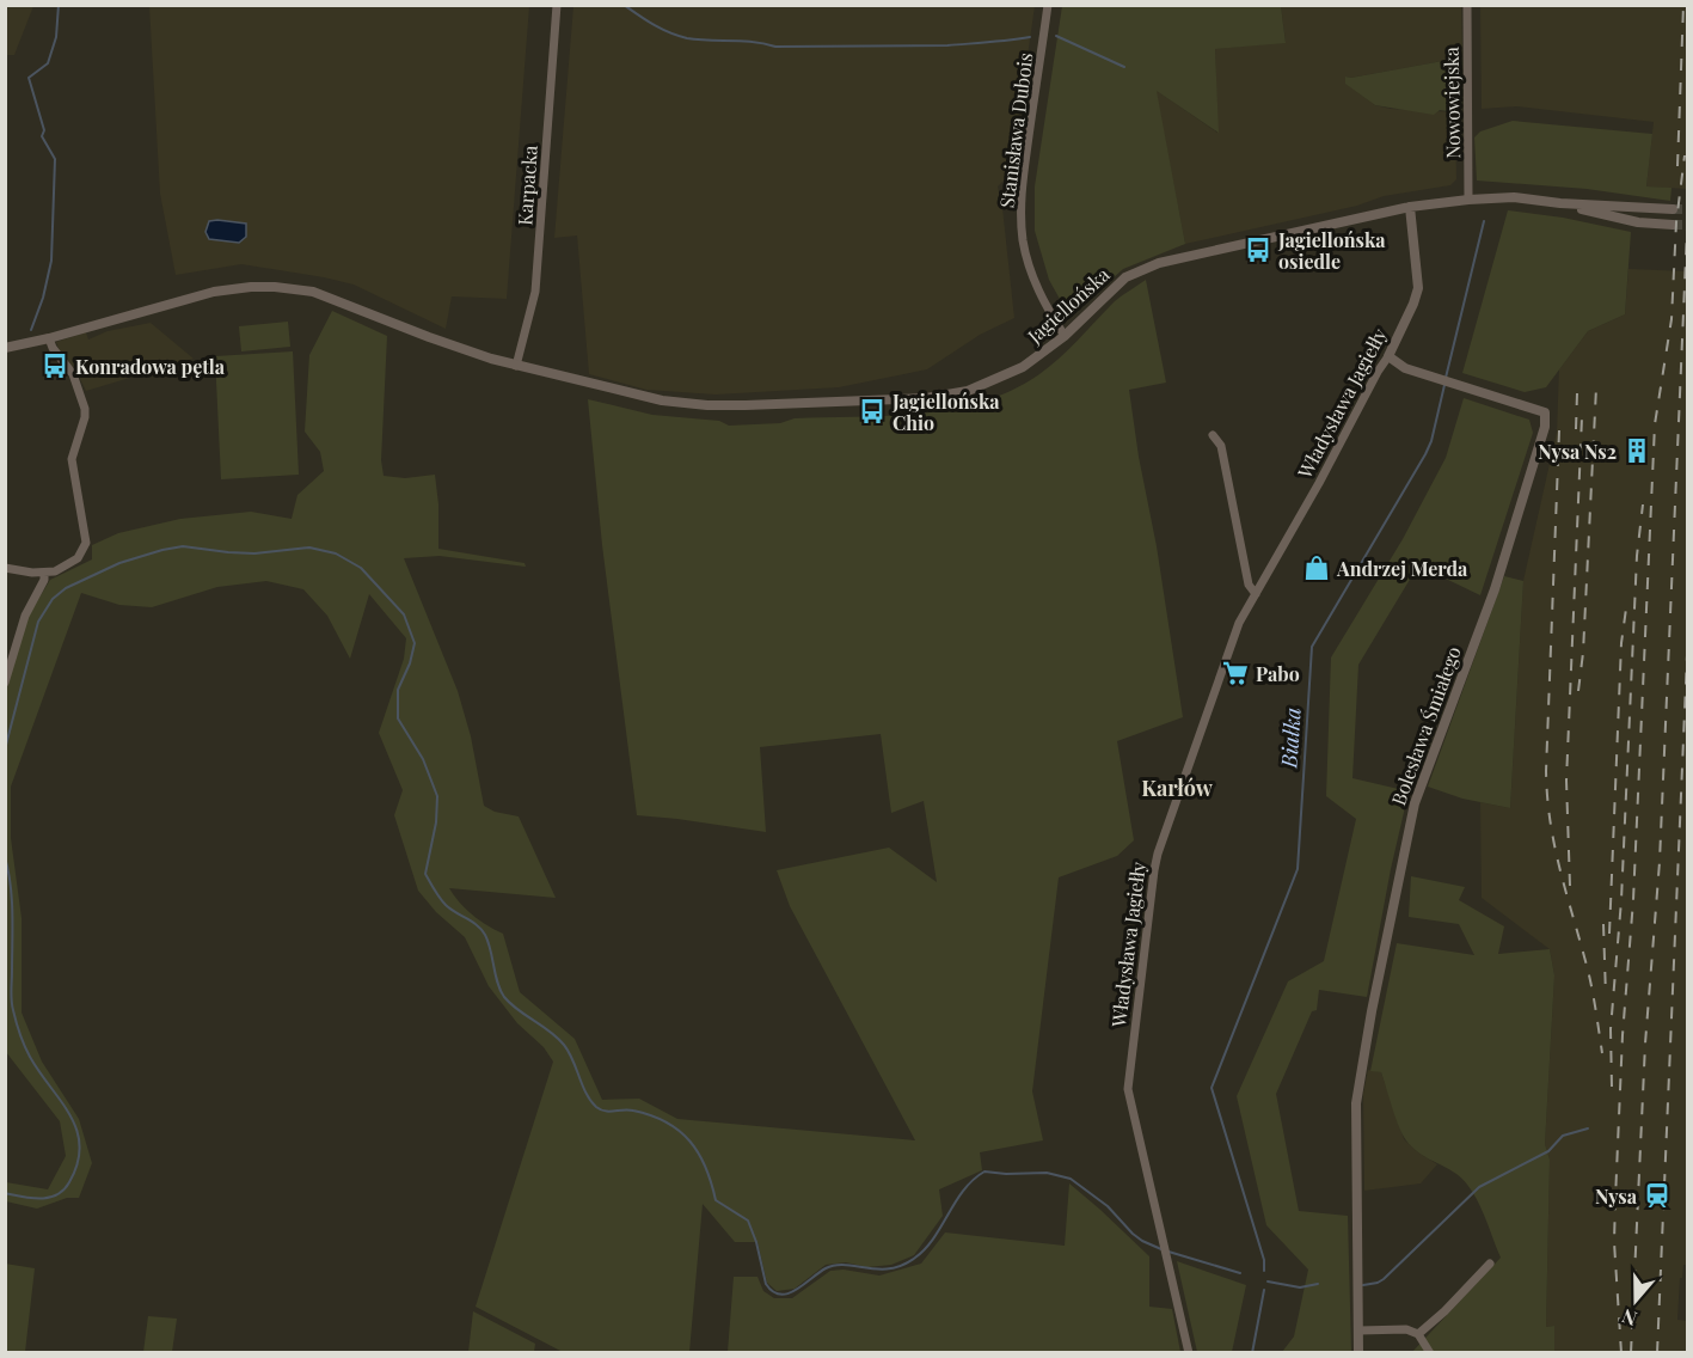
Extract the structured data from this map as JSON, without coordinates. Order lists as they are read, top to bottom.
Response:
{
  "streets": {
    "street": [
      "Nowowiejska",
      "Stanisława Dubois",
      "Karpacka",
      "Jagiellońska",
      "Władysława Jagiełły",
      "Bolesława Śmiałego"
    ]
  },
  "crossings": [
    ["Nowowiejska", "Jagiellońska"],
    ["Stanisława Dubois", "Jagiellońska"],
    ["Karpacka", "Jagiellońska"],
    ["Jagiellońska", "Władysława Jagiełły"],
    ["Władysława Jagiełły", "Bolesława Śmiałego"]
  ],
  "districts": ["Karłów"],
  "water": ["Białka"],
  "places": {
    "bus stop": ["Jagiellońska osiedle", "Konradowa pętla", "Jagiellońska Chio"],
    "building": ["Nysa Ns2"],
    "shop": ["Andrzej Merda"],
    "supermarket": ["Pabo"],
    "station": ["Nysa"]
  },
  "north": "bottom"
}
